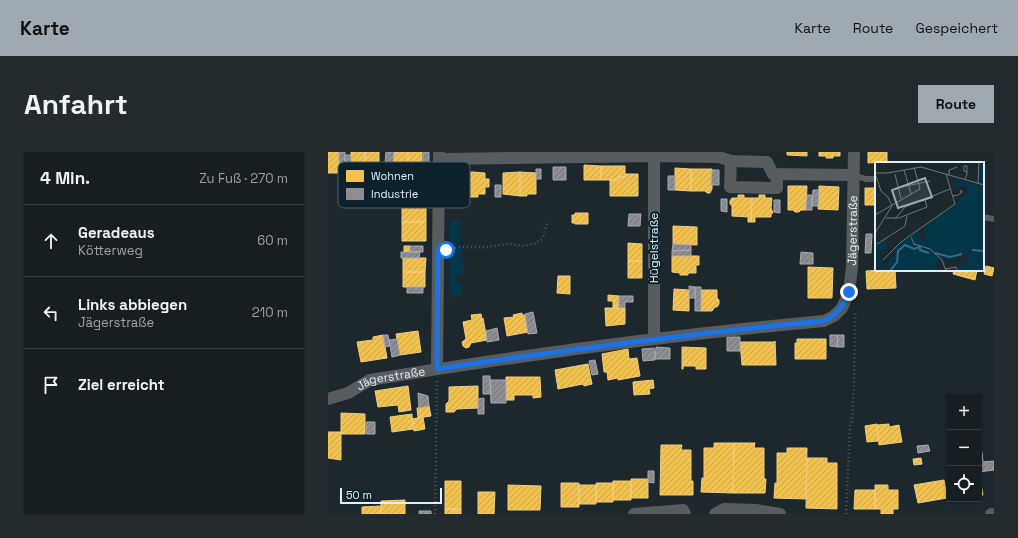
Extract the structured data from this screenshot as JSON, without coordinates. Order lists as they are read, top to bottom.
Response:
{
  "streets": {
    "street": ["Jägerstraße", "Hügelstraße"]
  },
  "crossings": [
    ["Jägerstraße", "Hügelstraße"]
  ],
  "legend": ["Wohnen", "Industrie"],
  "scale_bar": "50 m",
  "page": {
    "header": "Karte",
    "nav": ["Karte", "Route", "Gespeichert"],
    "buttons": "Route",
    "title": "Anfahrt",
    "heading": ["4 Min.", "Zu Fuß · 270 m"],
    "list": [
      ["Geradeaus", "Kötterweg", "60 m"],
      ["Links abbiegen", "Jägerstraße", "210 m"],
      "Ziel erreicht"
    ],
    "map_buttons": ["+", "−"],
    "scale": "50 m"
  }
}
